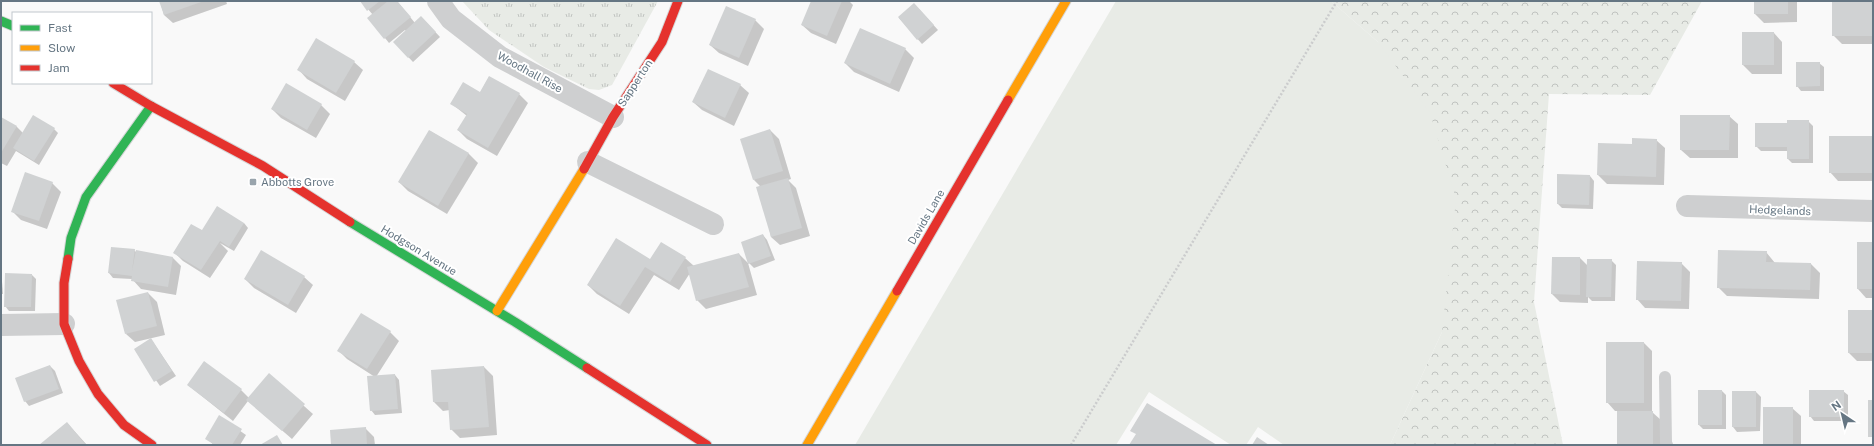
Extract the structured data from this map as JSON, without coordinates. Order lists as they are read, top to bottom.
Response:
{
  "streets": {
    "street": [
      "Woodhall Rise",
      "Sapperton",
      "Hedgelands",
      "Davids Lane",
      "Hodgson Avenue"
    ]
  },
  "crossings": [
    ["Woodhall Rise", "Sapperton"],
    ["Sapperton", "Hodgson Avenue"]
  ],
  "places": {
    "transit": ["Abbotts Grove"]
  },
  "legend": ["Fast", "Slow", "Jam"],
  "north": "top left"
}
